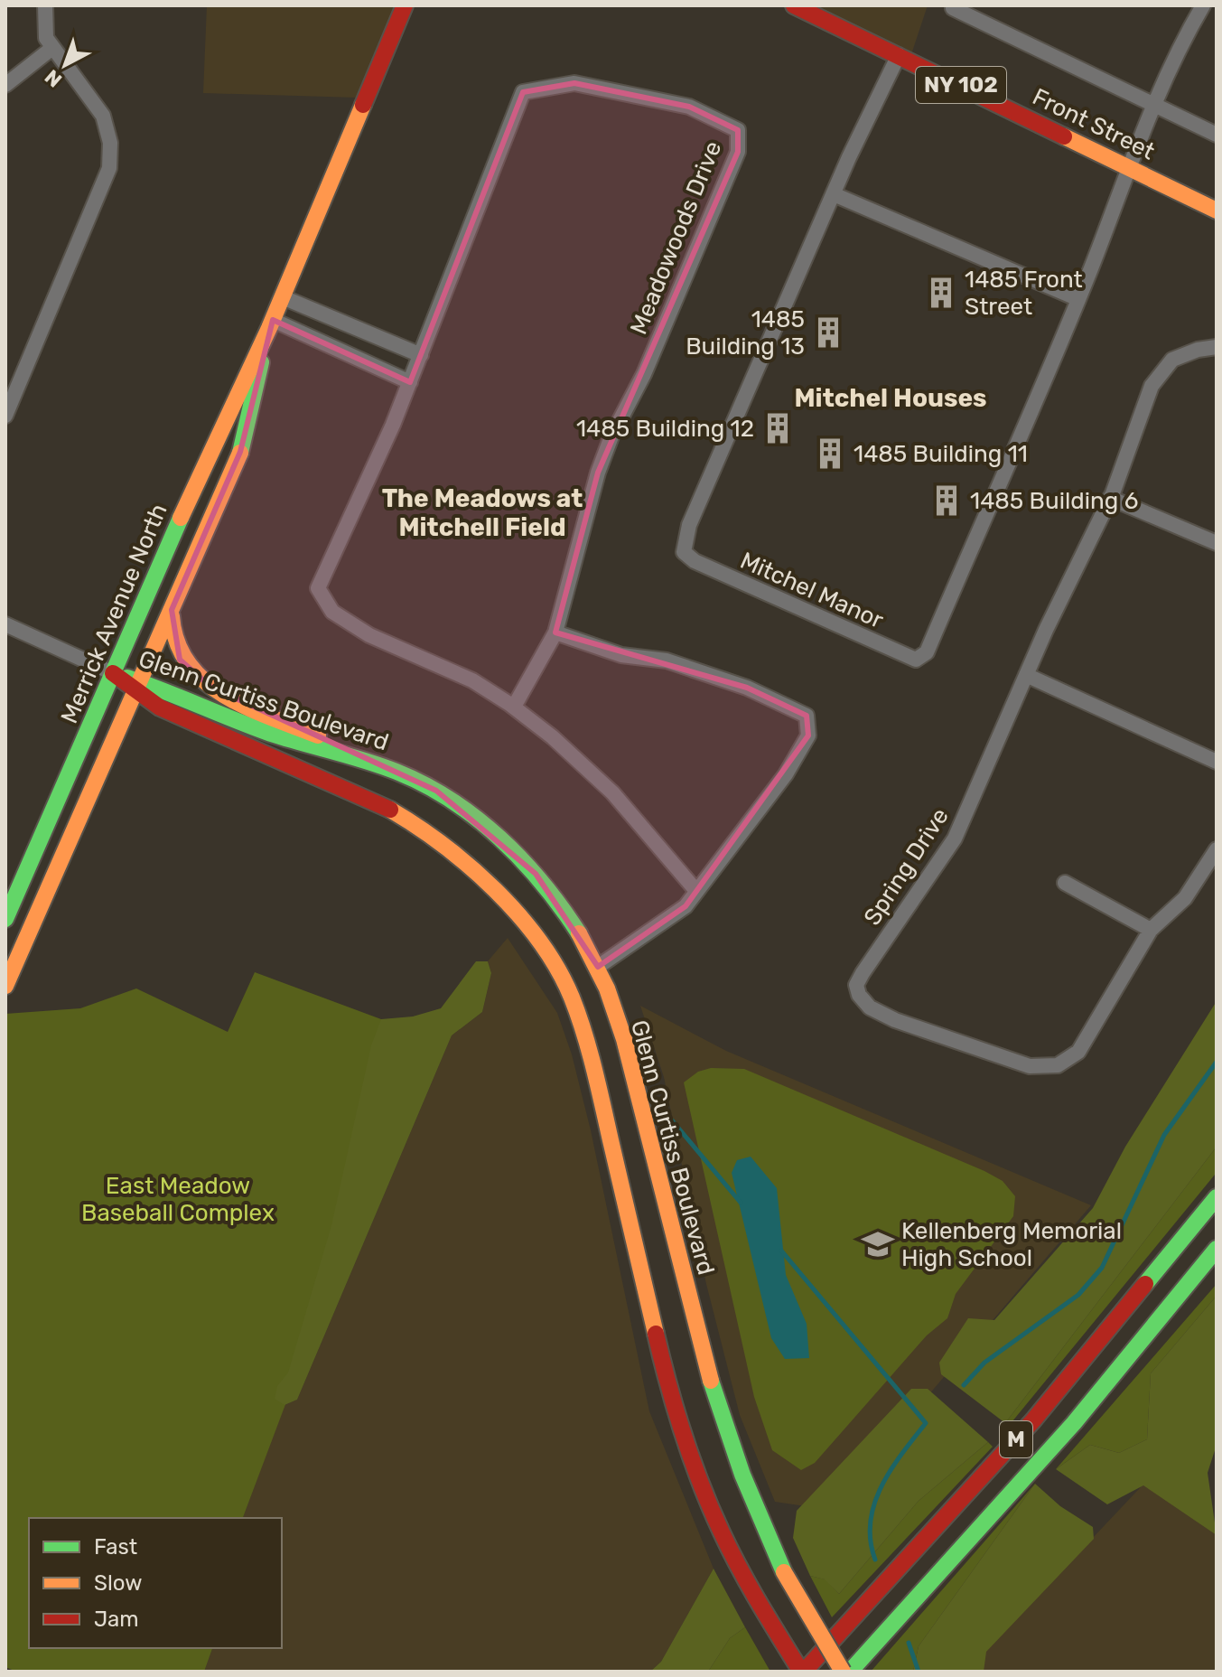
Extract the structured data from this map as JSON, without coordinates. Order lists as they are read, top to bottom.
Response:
{
  "streets": {
    "main road": [
      "NY 102",
      "Front Street",
      "Merrick Avenue North",
      "Glenn Curtiss Boulevard",
      "M"
    ],
    "street": ["Meadowoods Drive", "Mitchel Manor", "Spring Drive"]
  },
  "crossings": [
    ["Front Street", "Mitchel Manor"],
    ["Merrick Avenue North", "Glenn Curtiss Boulevard"],
    ["Glenn Curtiss Boulevard", "M"]
  ],
  "districts": ["Mitchel Houses", "The Meadows at Mitchell Field"],
  "parks": ["East Meadow Baseball Complex"],
  "places": {
    "building": [
      "1485 Front Street",
      "1485 Building 13",
      "1485 Building 12",
      "1485 Building 11",
      "1485 Building 6"
    ],
    "school or university": ["Kellenberg Memorial High School"]
  },
  "legend": ["Fast", "Slow", "Jam"],
  "north": "bottom left"
}
